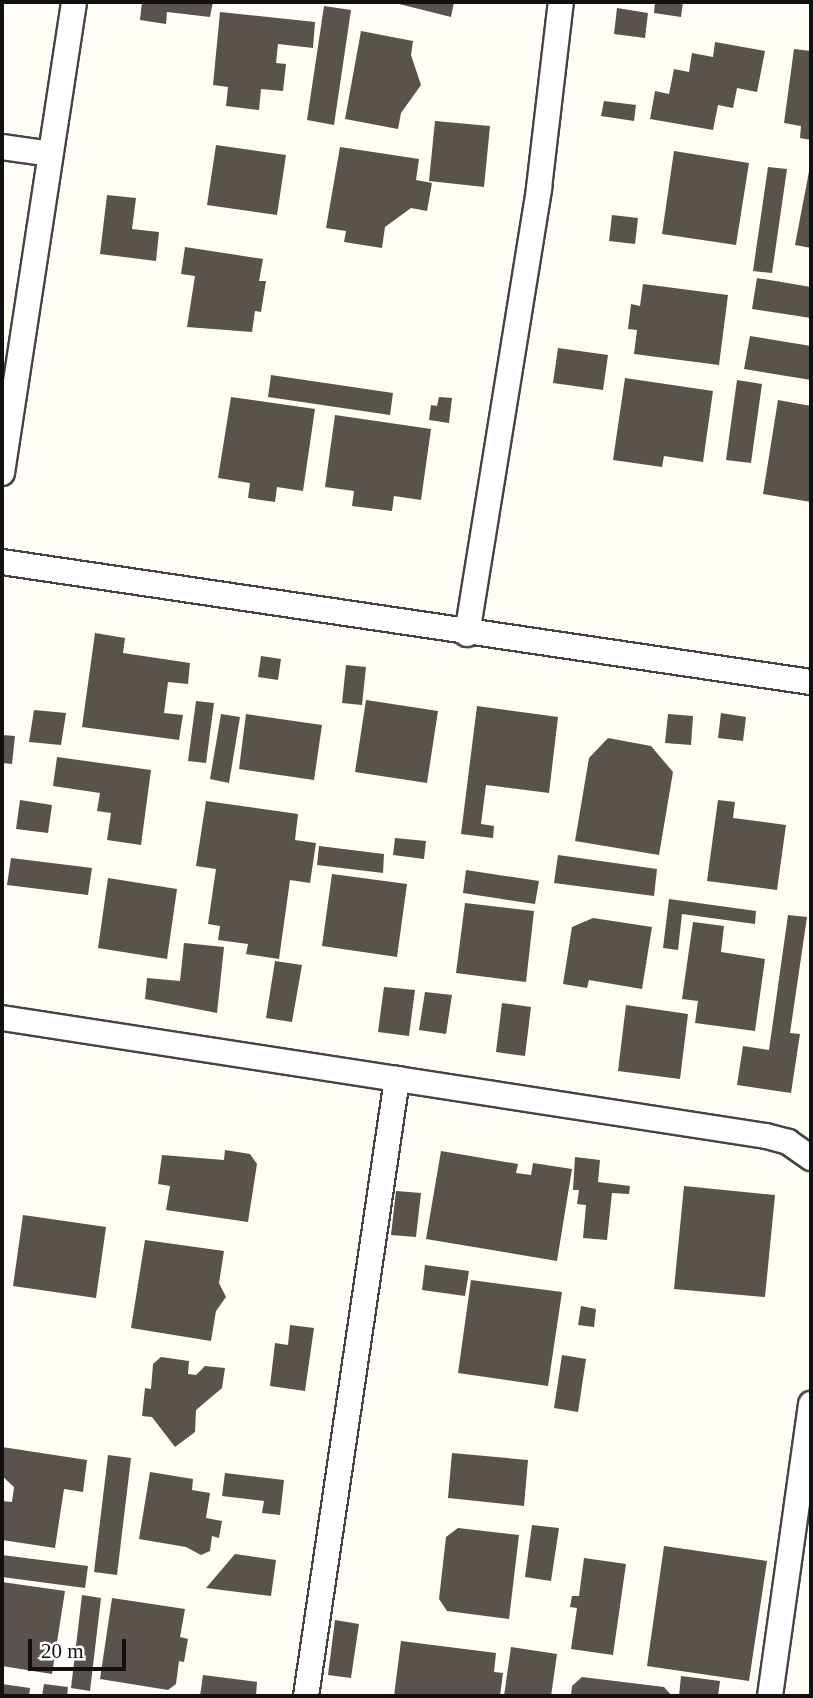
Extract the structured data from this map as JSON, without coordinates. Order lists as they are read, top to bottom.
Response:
{
  "scale_bar": "20 m"
}
